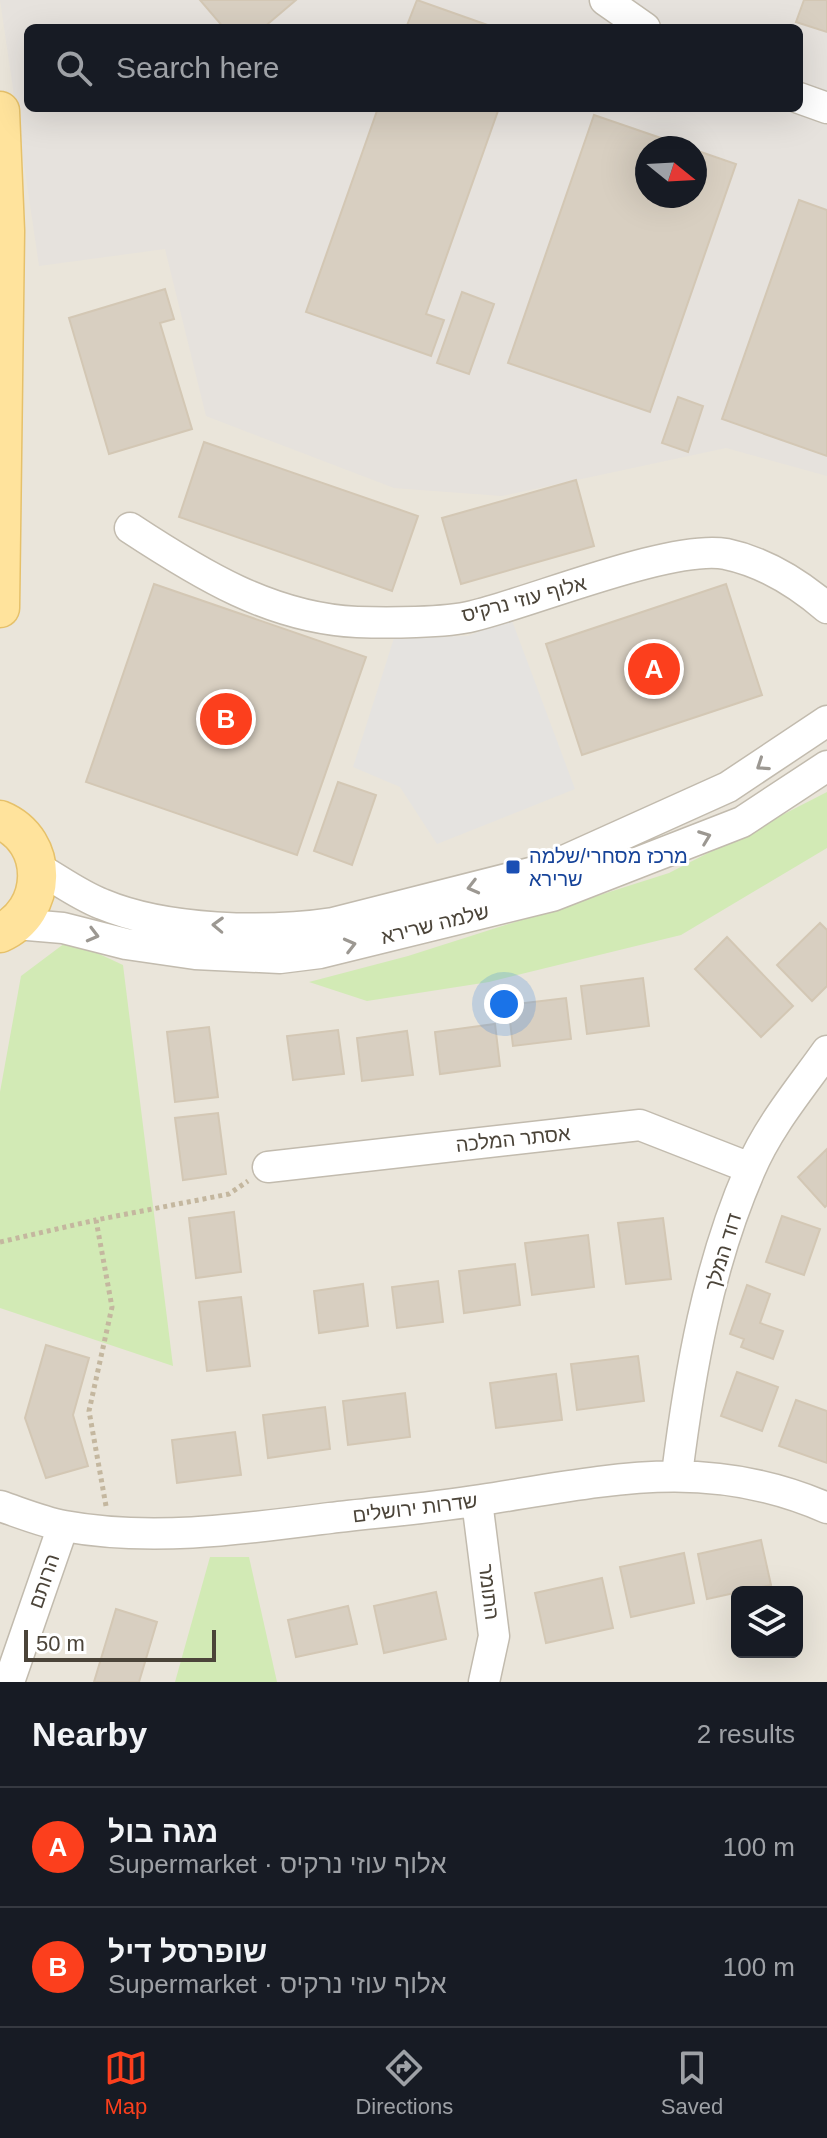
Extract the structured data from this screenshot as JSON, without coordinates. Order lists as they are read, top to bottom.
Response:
{
  "streets": {
    "street": [
      "אלוף עוזי נרקיס",
      "שלמה שרירא",
      "אסתר המלכה",
      "דוד המלך",
      "שדרות ירושלים",
      "הרותם",
      "התומר"
    ]
  },
  "crossings": [
    ["אסתר המלכה", "דוד המלך"],
    ["דוד המלך", "שדרות ירושלים"],
    ["שדרות ירושלים", "הרותם"],
    ["שדרות ירושלים", "התומר"]
  ],
  "places": {
    "transit": ["מרכז מסחרי/שלמה שרירא"]
  },
  "scale_bar": "50 m",
  "north": "right",
  "page": {
    "search": "Search here",
    "pins": ["A", "B"],
    "scale": "50 m",
    "heading": ["Nearby", "2 results"],
    "list": [
      {
        "mark": "A",
        "name": "מגה בול",
        "note": "Supermarket · אלוף עוזי נרקיס",
        "value": "100 m"
      },
      {
        "mark": "B",
        "name": "שופרסל דיל",
        "note": "Supermarket · אלוף עוזי נרקיס",
        "value": "100 m"
      }
    ],
    "nav": ["Map", "Directions", "Saved"]
  }
}
